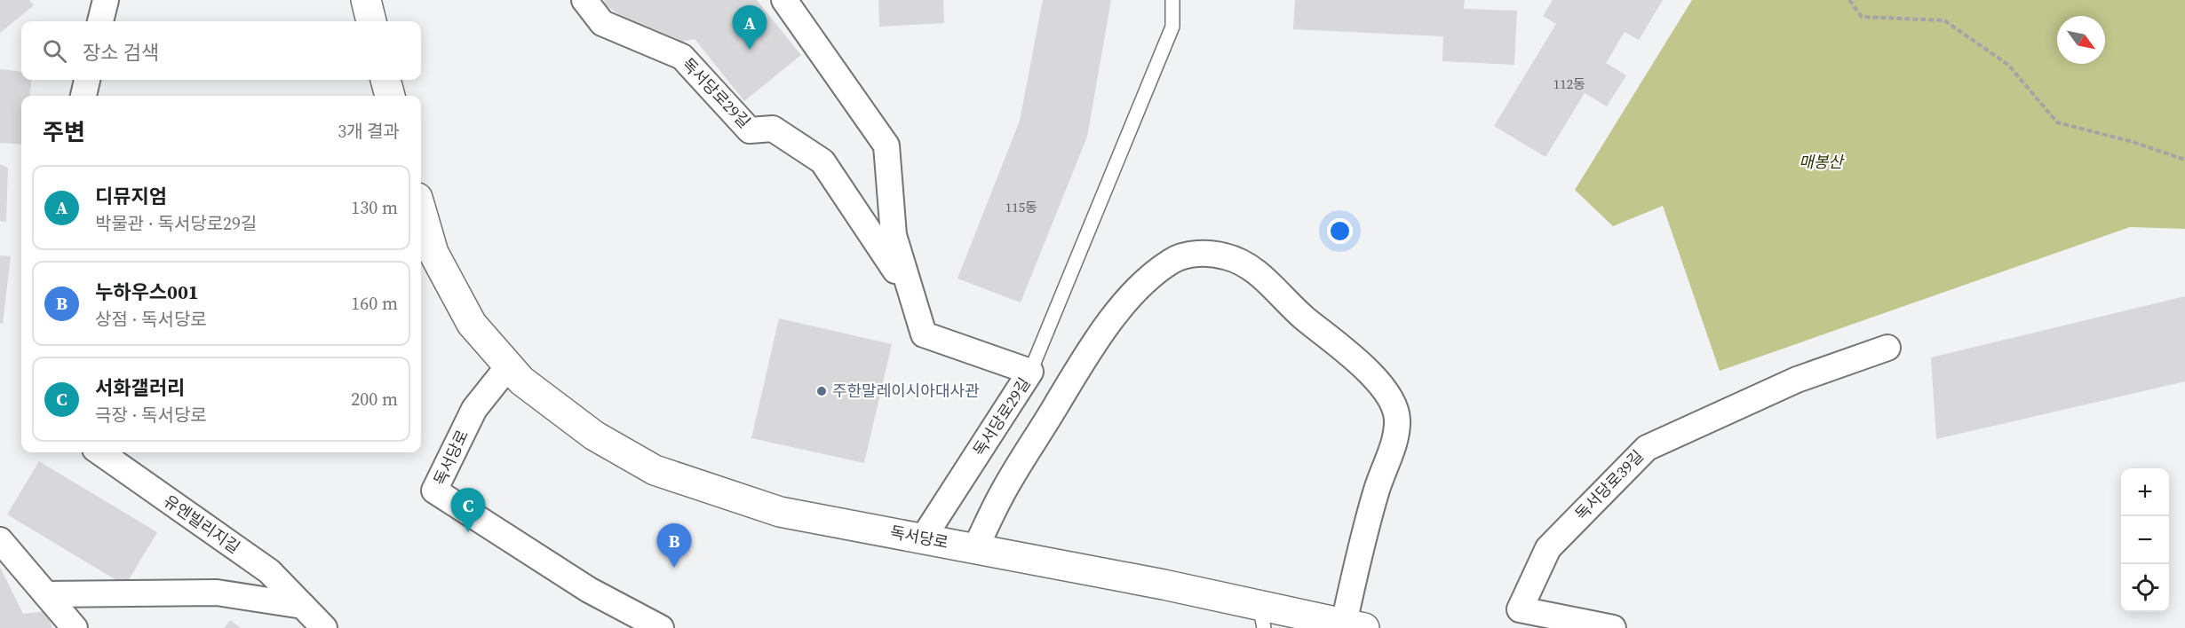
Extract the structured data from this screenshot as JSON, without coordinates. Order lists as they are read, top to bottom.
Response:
{
  "streets": {
    "main road": ["독서당로"],
    "street": ["독서당로29길", "독서당로39길", "유엔빌리지길"]
  },
  "crossings": [
    ["독서당로29길", "독서당로"]
  ],
  "parks": ["매봉산"],
  "places": ["주한말레이시아대사관"],
  "house_numbers": ["112동", "115동"],
  "north": "bottom right",
  "page": {
    "pins": ["A", "C", "B"],
    "search": "장소 검색",
    "heading": ["주변", "3개 결과"],
    "list": [
      {
        "mark": "A",
        "name": "디뮤지엄",
        "note": "박물관 · 독서당로29길",
        "value": "130 m"
      },
      {
        "mark": "B",
        "name": "누하우스001",
        "note": "상점 · 독서당로",
        "value": "160 m"
      },
      {
        "mark": "C",
        "name": "서화갤러리",
        "note": "극장 · 독서당로",
        "value": "200 m"
      }
    ],
    "map_buttons": ["+", "−"]
  }
}
